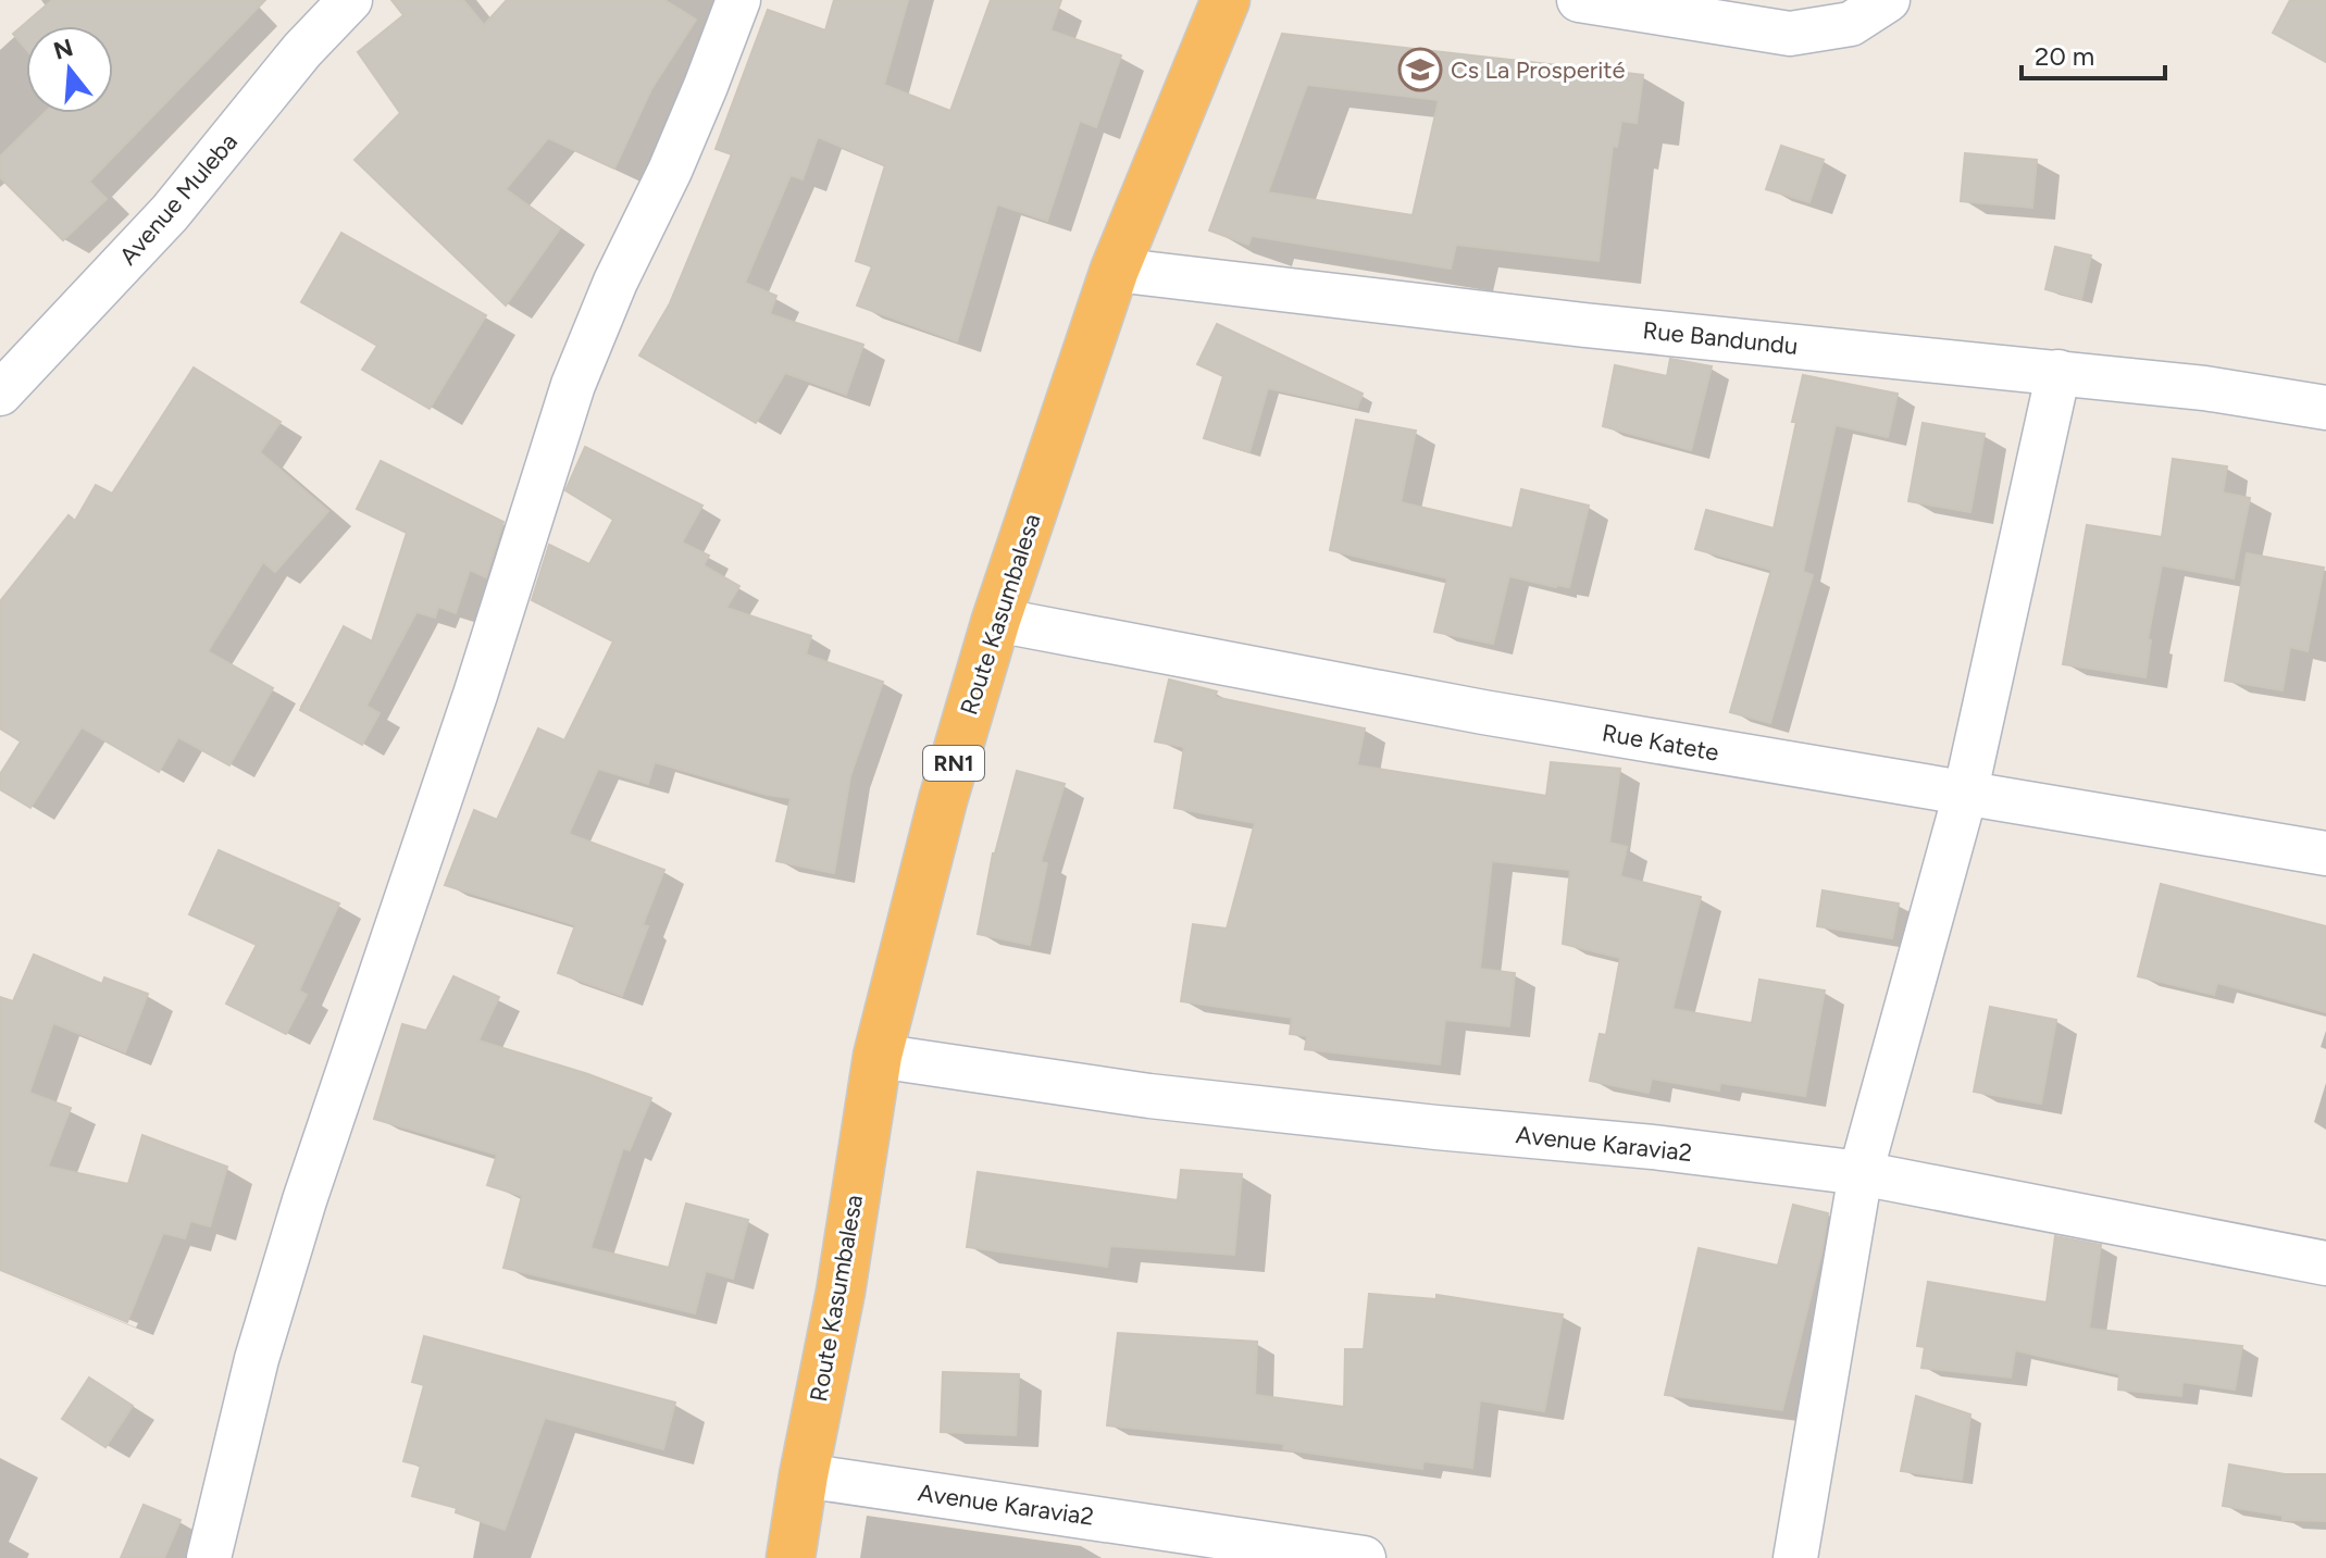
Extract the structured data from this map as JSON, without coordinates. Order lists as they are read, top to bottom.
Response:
{
  "streets": {
    "highway": ["Route Kasumbalesa", "RN1"],
    "street": [
      "Avenue Muleba",
      "Rue Bandundu",
      "Rue Katete",
      "Avenue Karavia2"
    ]
  },
  "crossings": [
    ["Rue Bandundu", "Route Kasumbalesa"],
    ["Route Kasumbalesa", "Rue Katete"],
    ["Route Kasumbalesa", "Avenue Karavia2"]
  ],
  "places": {
    "school or university": ["Cs La Prosperité"]
  },
  "scale_bar": "20 m",
  "north": "top"
}
